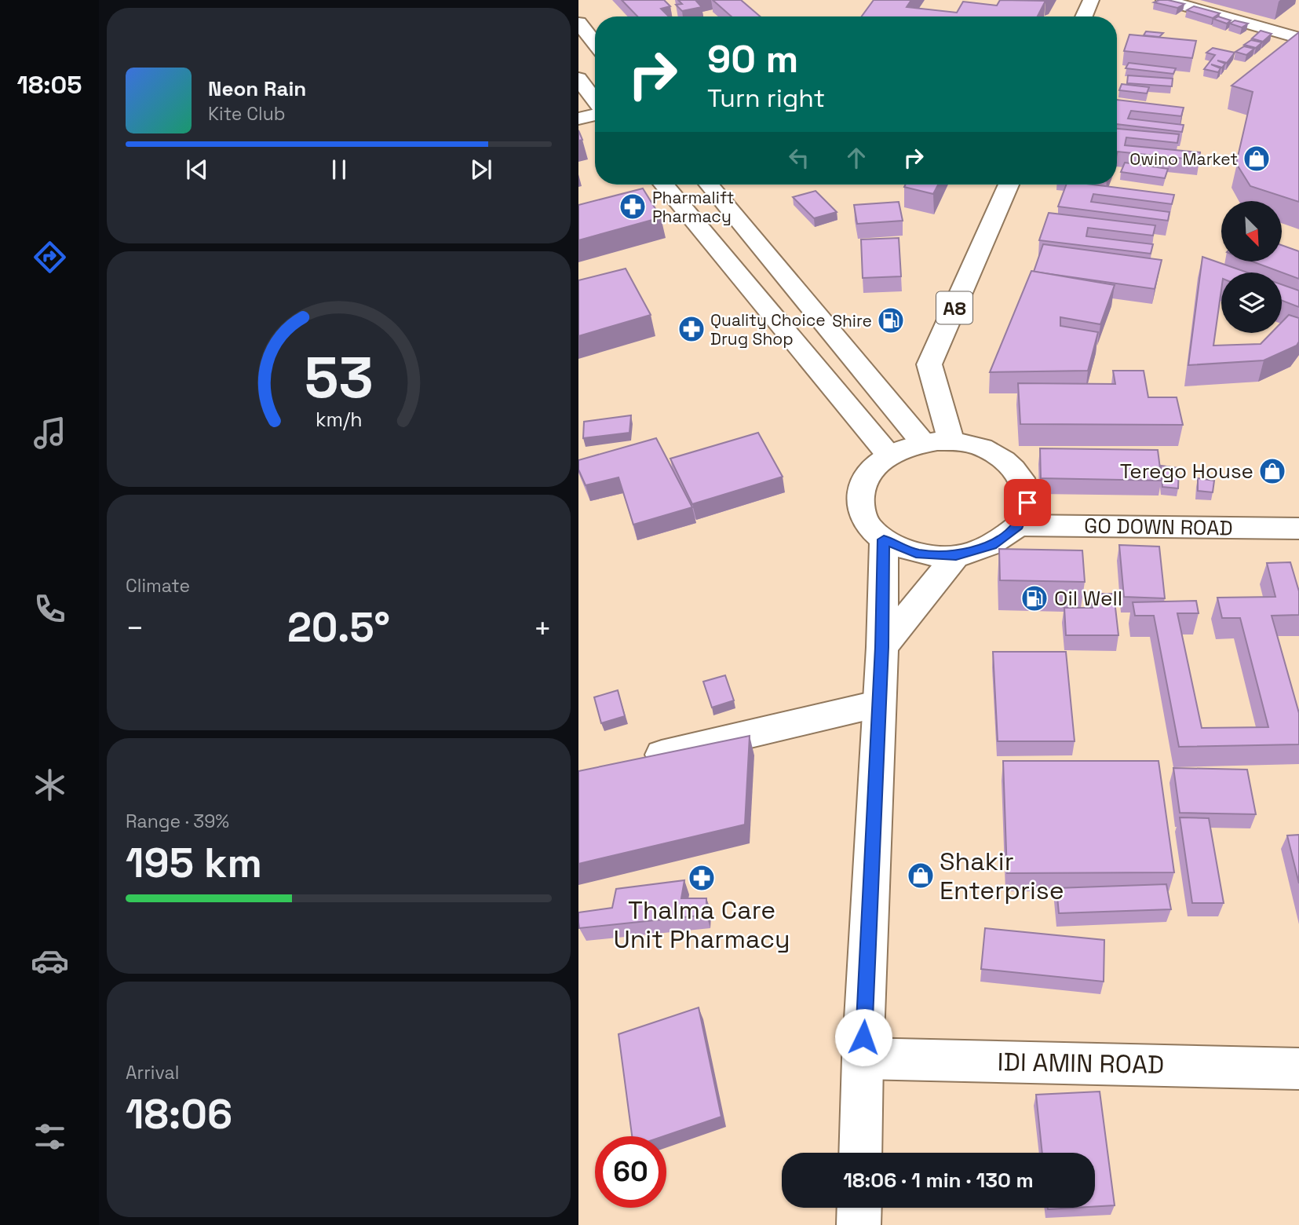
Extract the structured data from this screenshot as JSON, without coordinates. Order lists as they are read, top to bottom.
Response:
{
  "streets": {
    "main road": ["A8", "GO DOWN ROAD", "IDI AMIN ROAD"]
  },
  "crossings": [
    ["A8", "GO DOWN ROAD"]
  ],
  "places": {
    "shop": ["Owino Market", "Terego House", "Shakir Enterprise"],
    "pharmacy": ["Pharmalift Pharmacy", "Quality Choice Drug Shop", "Thalma Care Unit Pharmacy"],
    "fuel station": ["Shire", "Oil Well"]
  },
  "north": "bottom right",
  "page": {
    "tabs": "18:05",
    "turn": ["90 m", "Turn right"],
    "song": ["Neon Rain", "Kite Club"],
    "tile": [
      "Climate",
      ["Range · 39%", "195 km"],
      ["Arrival", "18:06"]
    ],
    "heat": ["−", "20.5°", "+"],
    "limit": "60",
    "trip": "18:06 · 1 min · 130 m",
    "gauge": ["53", "km/h"]
  }
}
